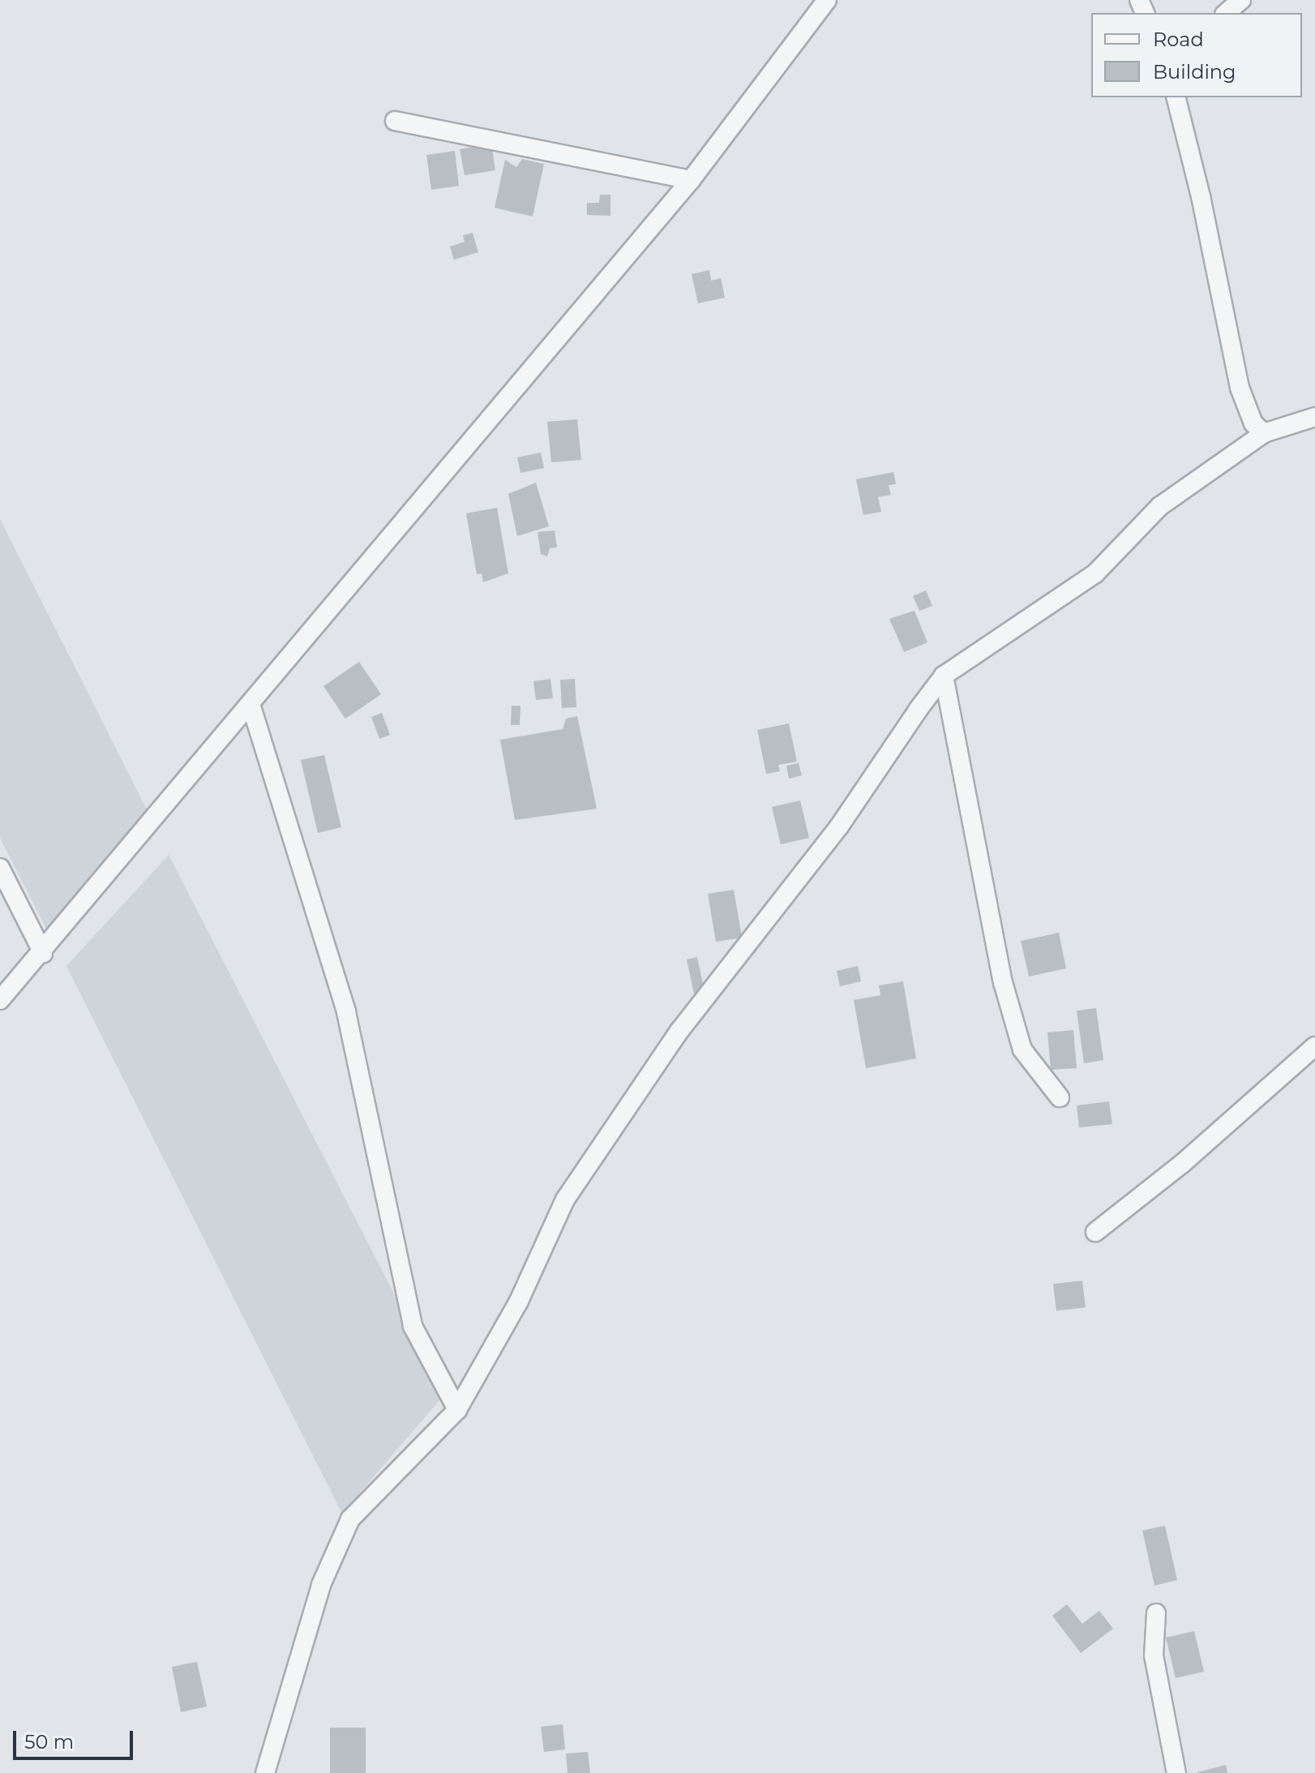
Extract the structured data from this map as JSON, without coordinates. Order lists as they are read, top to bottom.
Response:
{
  "legend": ["Road", "Building"],
  "scale_bar": "50 m"
}
